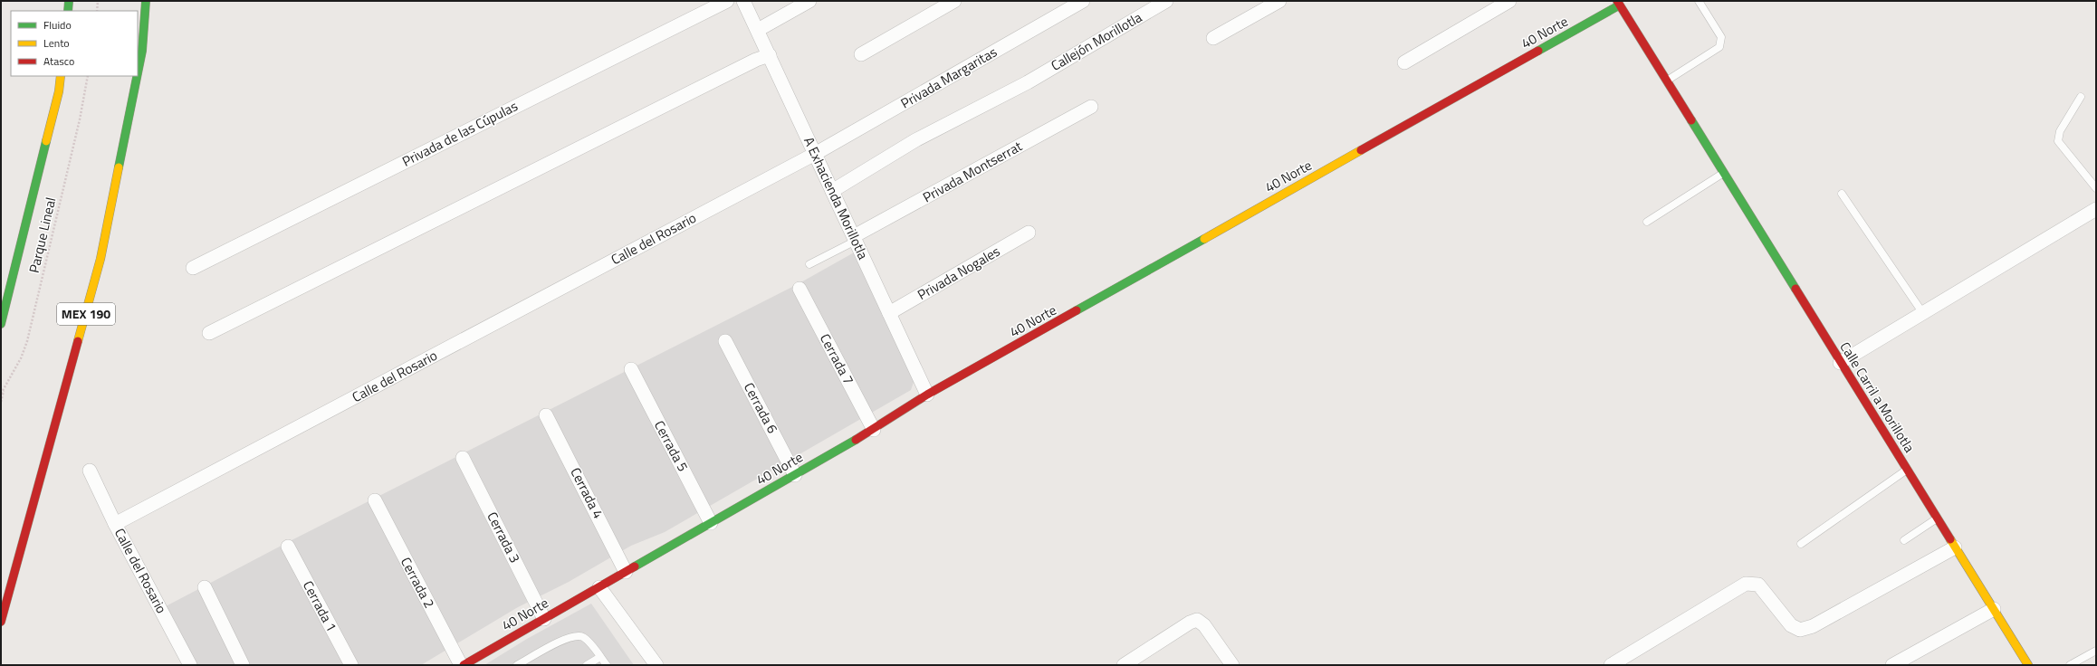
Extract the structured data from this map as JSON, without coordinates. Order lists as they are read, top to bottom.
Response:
{
  "streets": {
    "main road": ["40 Norte", "MEX 190", "Calle Carril a Morillotla"],
    "street": [
      "Callejón Morillotla",
      "Privada Margaritas",
      "Privada de las Cúpulas",
      "Privada Montserrat",
      "A Exhacienda Morillotla",
      "Calle del Rosario",
      "Privada Nogales",
      "Cerrada 7",
      "Cerrada 6",
      "Cerrada 5",
      "Cerrada 4",
      "Cerrada 3",
      "Cerrada 2",
      "Cerrada 1"
    ],
    "path": ["Parque Lineal"]
  },
  "crossings": [
    ["40 Norte", "A Exhacienda Morillotla"],
    ["40 Norte", "Cerrada 7"],
    ["40 Norte", "Calle Carril a Morillotla"],
    ["40 Norte", "Cerrada 6"],
    ["40 Norte", "Cerrada 5"],
    ["40 Norte", "Cerrada 4"],
    ["40 Norte", "Cerrada 3"],
    ["40 Norte", "Cerrada 2"],
    ["Callejón Morillotla", "A Exhacienda Morillotla"],
    ["Privada Margaritas", "A Exhacienda Morillotla"],
    ["Privada Margaritas", "Calle del Rosario"],
    ["Privada Montserrat", "A Exhacienda Morillotla"],
    ["A Exhacienda Morillotla", "Calle del Rosario"],
    ["A Exhacienda Morillotla", "Privada Nogales"]
  ],
  "legend": ["Fluido", "Lento", "Atasco"]
}
